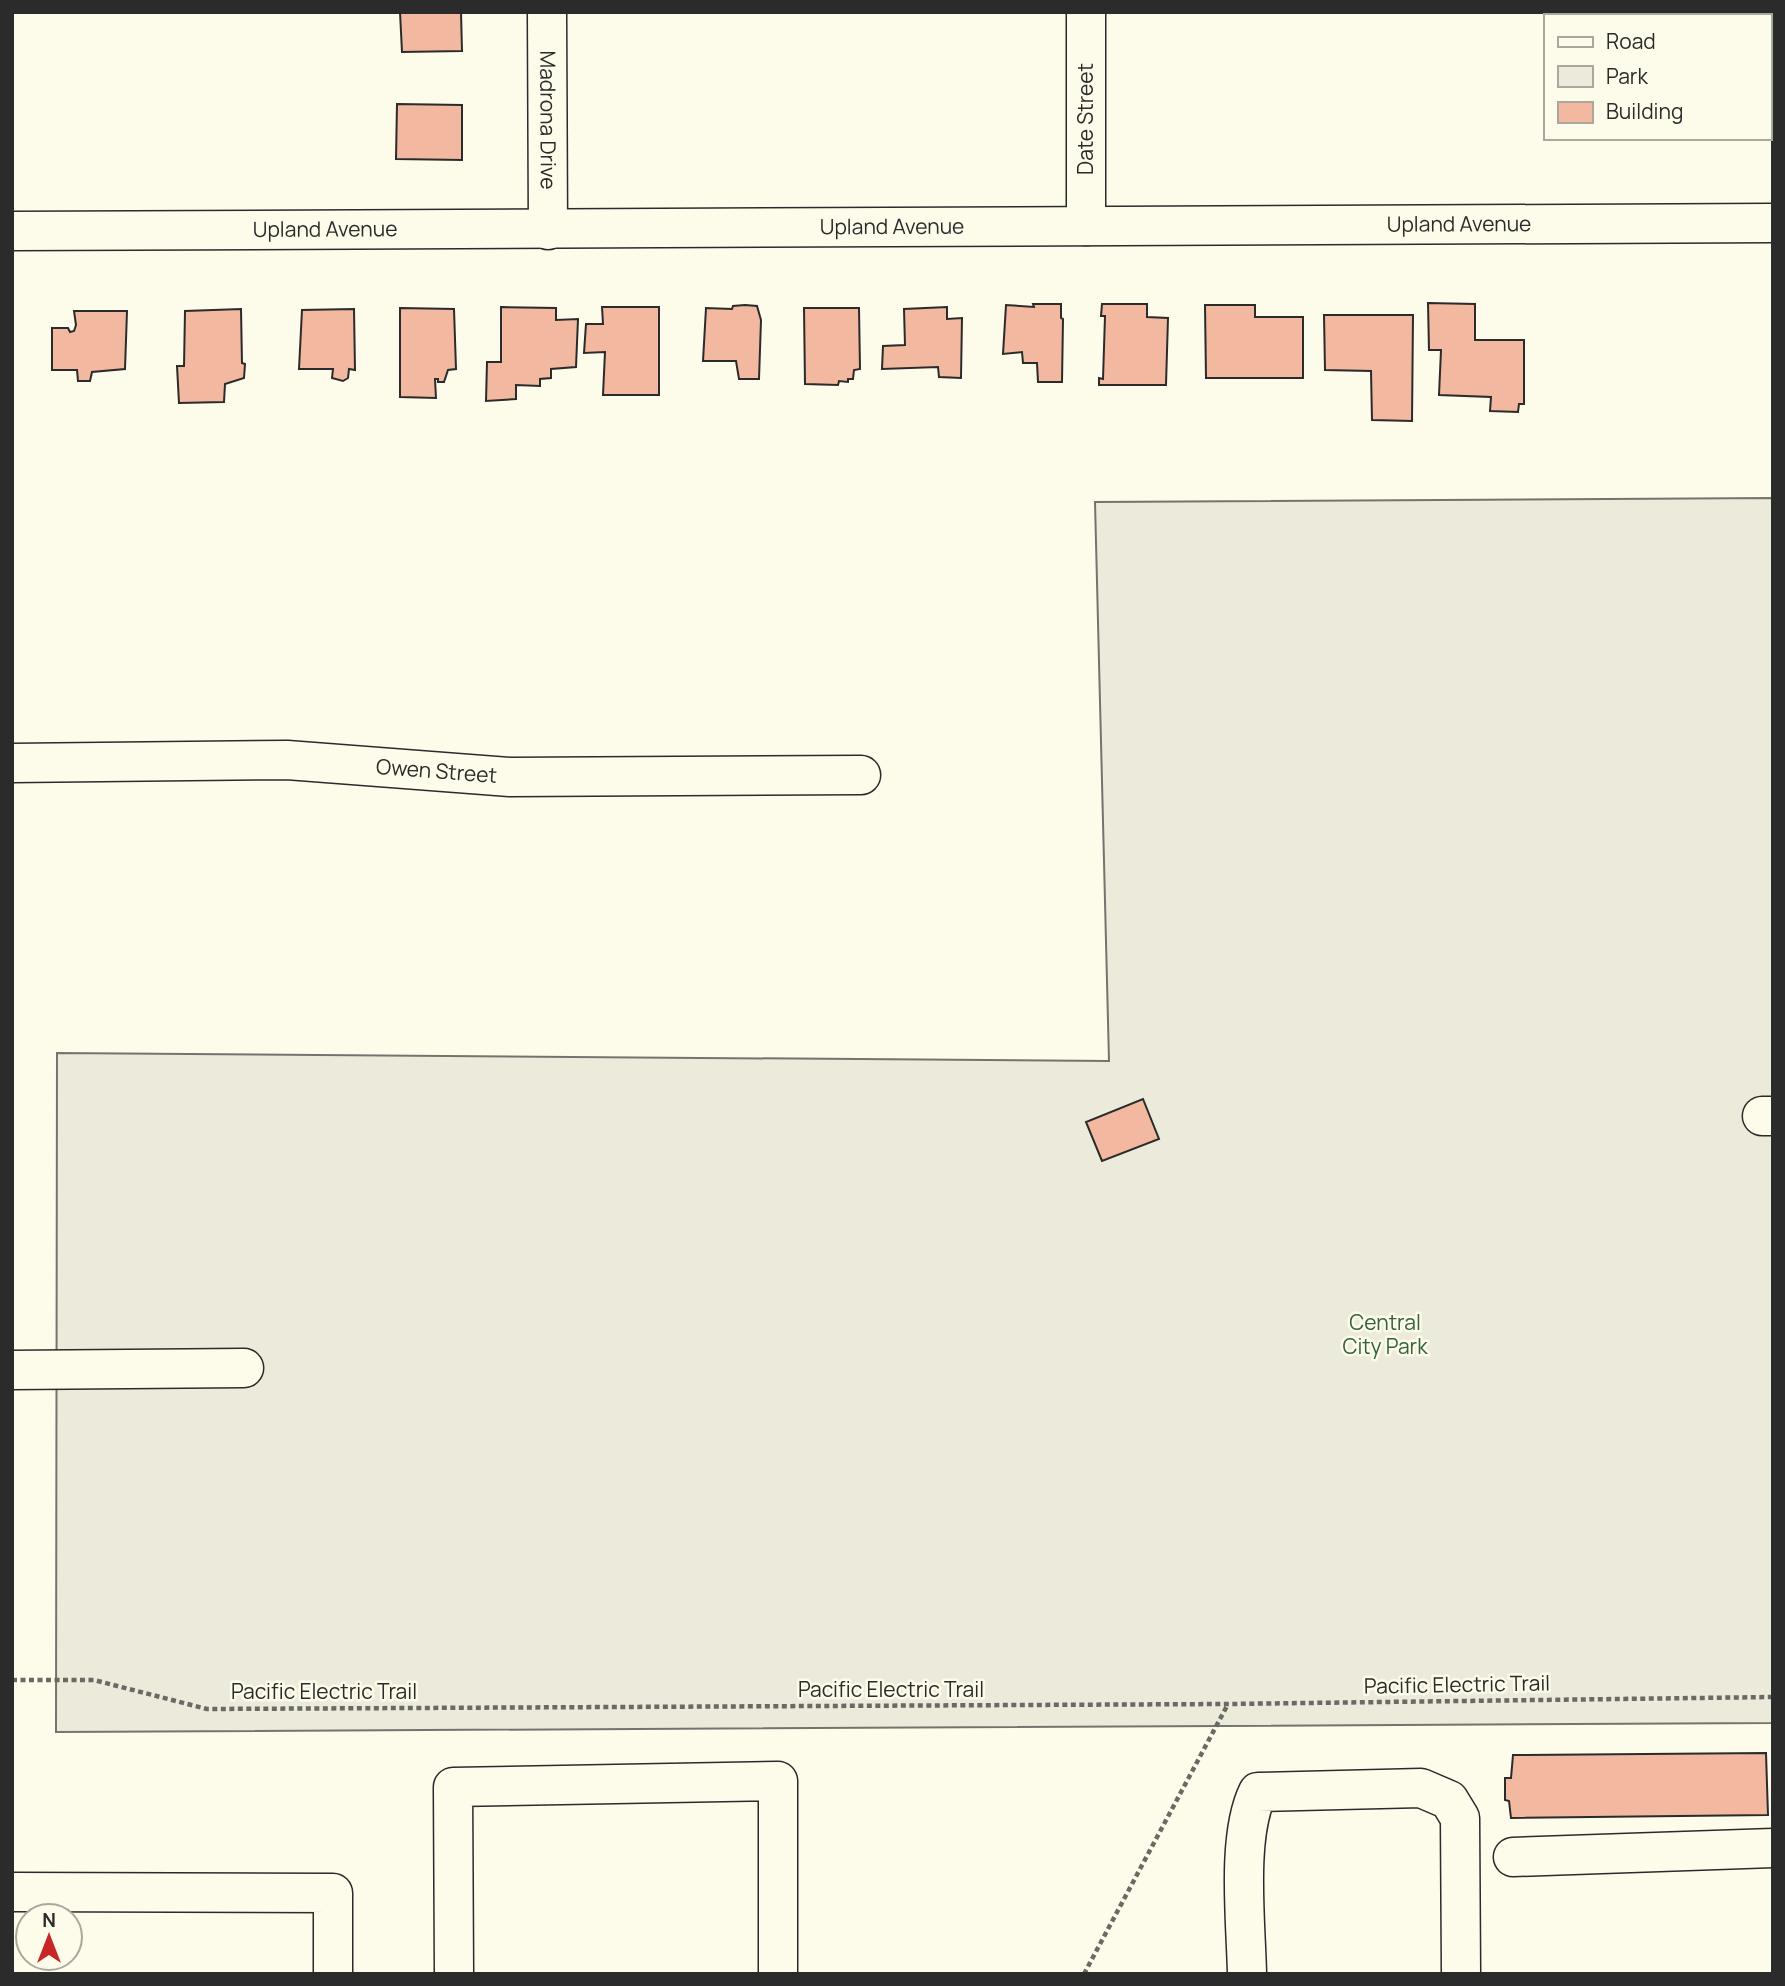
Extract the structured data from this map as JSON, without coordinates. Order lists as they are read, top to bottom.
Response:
{
  "streets": {
    "street": [
      "Date Street",
      "Madrona Drive",
      "Upland Avenue",
      "Owen Street"
    ],
    "path": ["Pacific Electric Trail"]
  },
  "crossings": [
    ["Date Street", "Upland Avenue"],
    ["Madrona Drive", "Upland Avenue"]
  ],
  "parks": ["Central City Park"],
  "legend": ["Road", "Park", "Building"],
  "north": "top"
}
